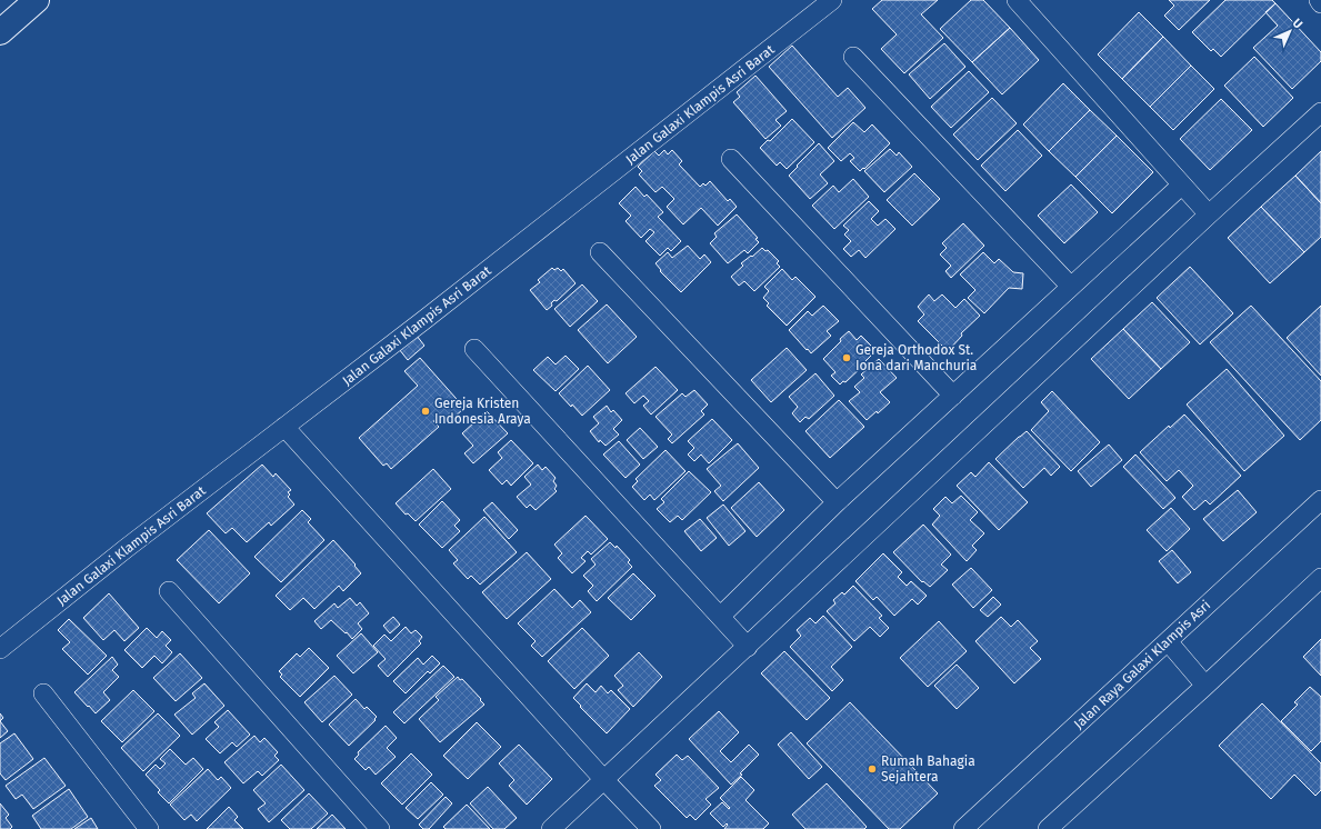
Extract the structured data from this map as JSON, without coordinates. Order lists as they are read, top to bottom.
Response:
{
  "streets": {
    "street": ["Jalan Galaxi Klampis Asri Barat", "Jalan Raya Galaxi Klampis Asri"]
  },
  "places": ["Gereja Orthodox St. Iona dari Manchuria", "Gereja Kristen Indonesia Araya", "Rumah Bahagia Sejahtera"],
  "north": "top right"
}
